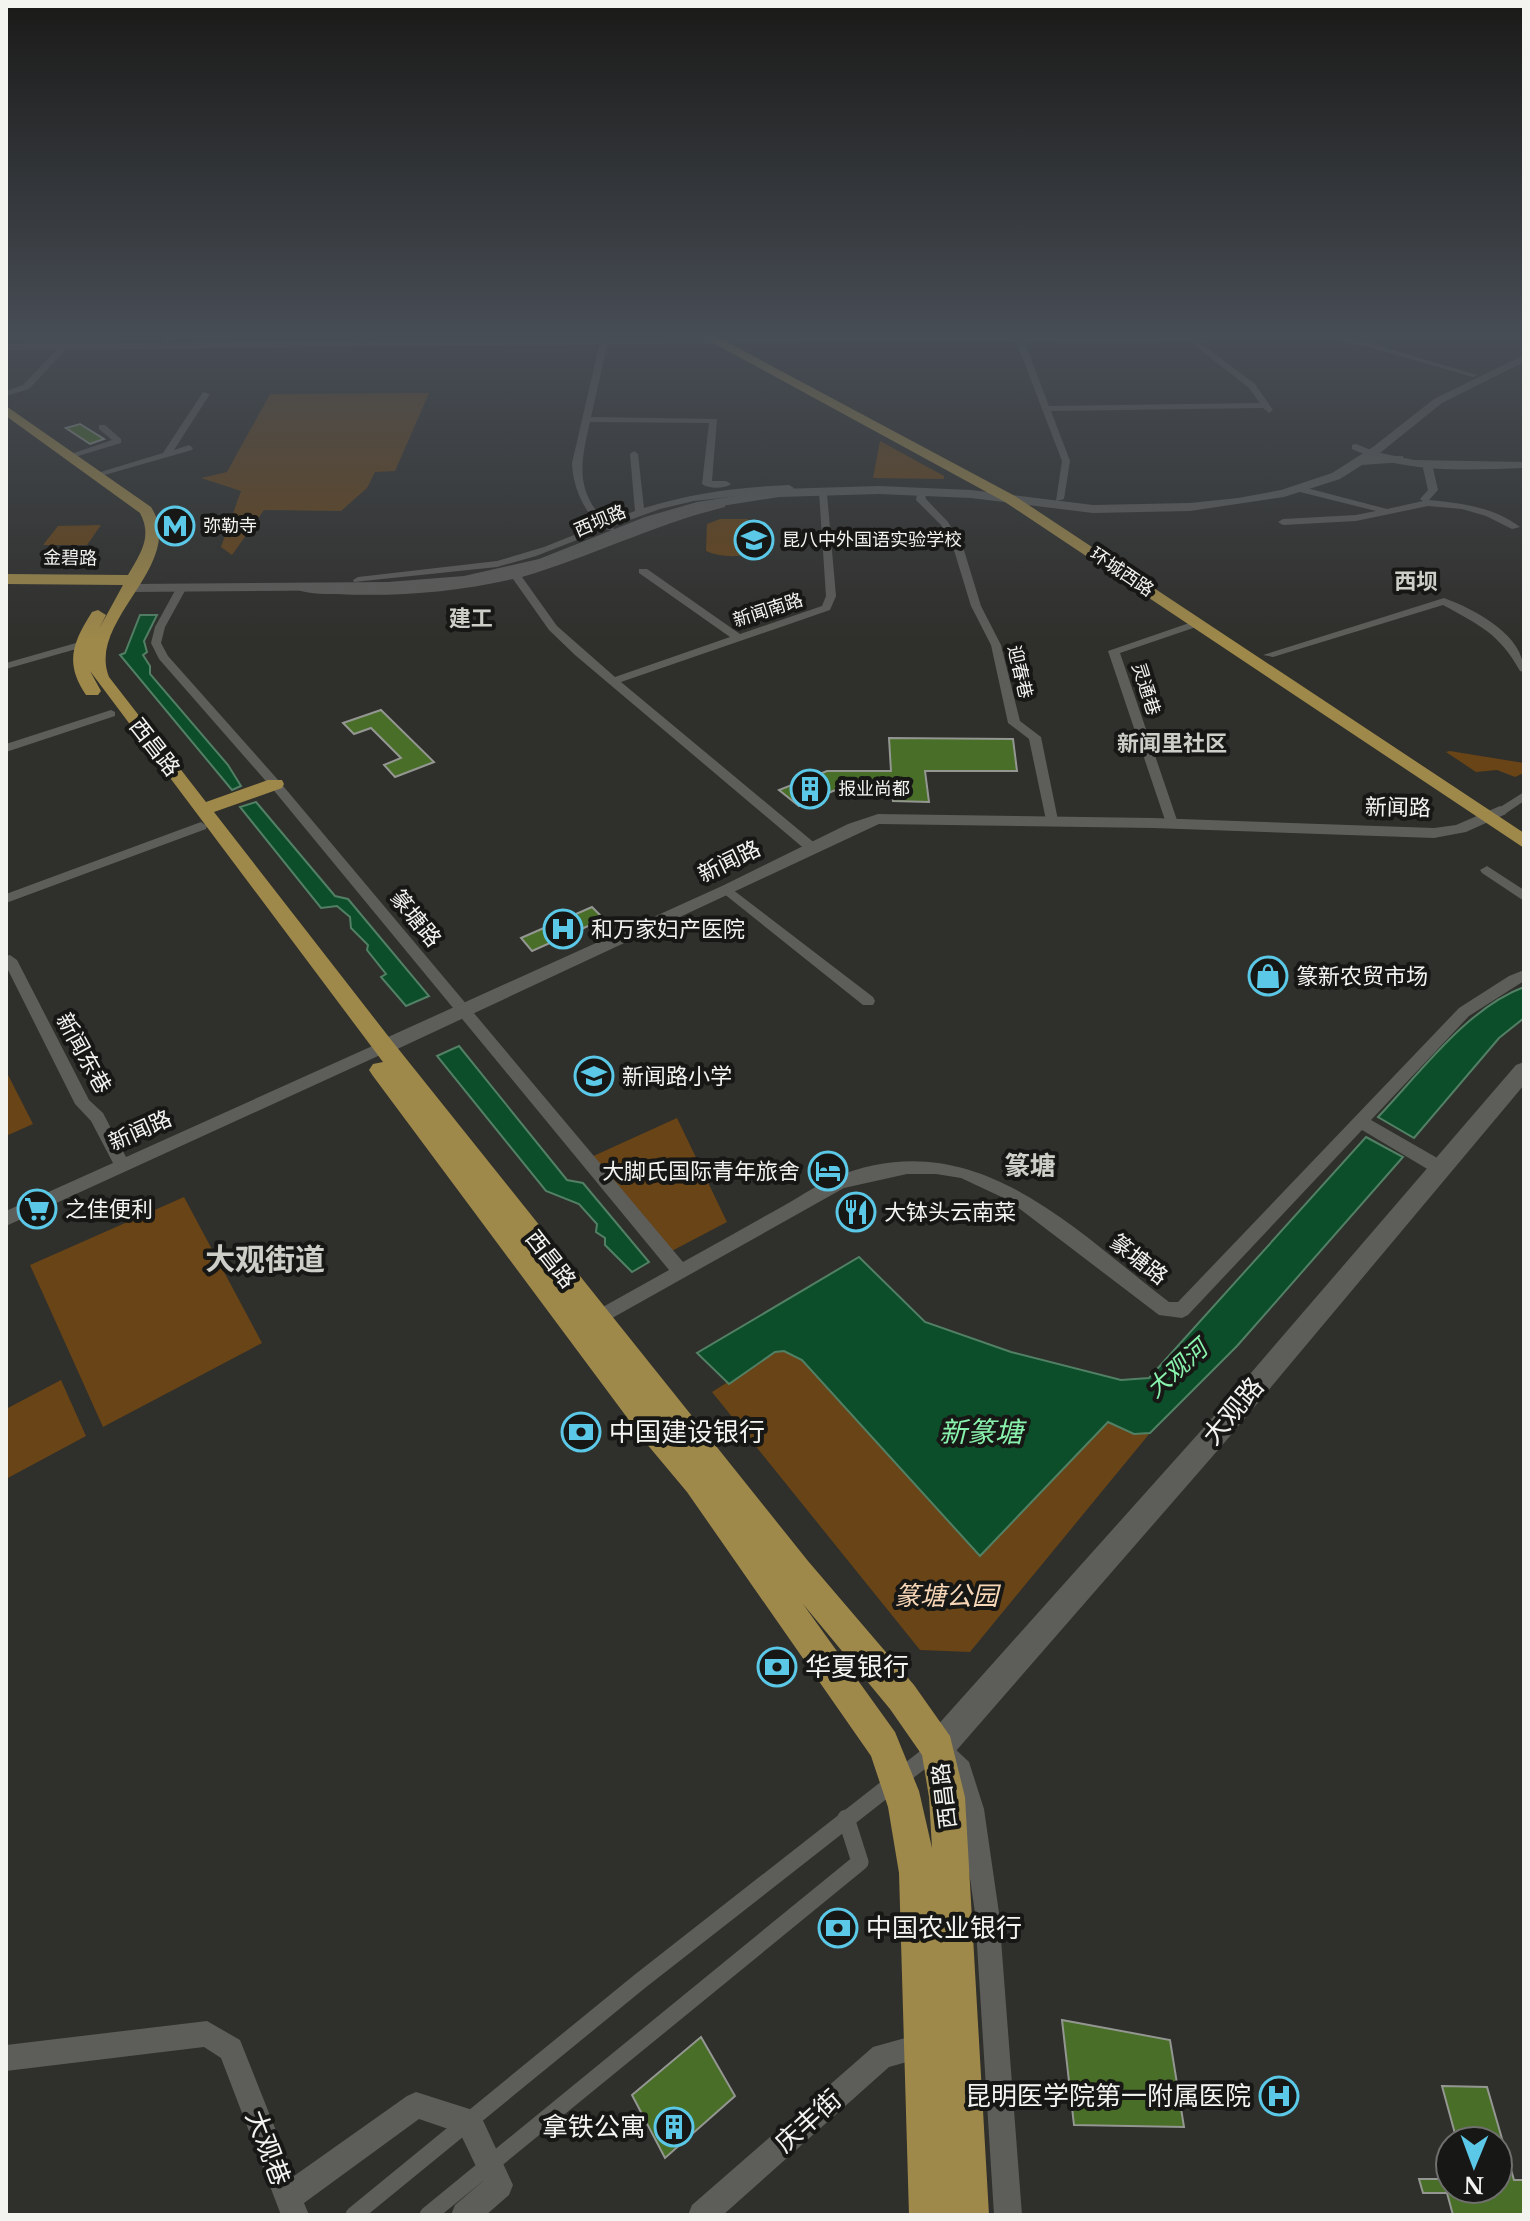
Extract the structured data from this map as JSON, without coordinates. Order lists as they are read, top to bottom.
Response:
{
  "streets": {
    "main road": [
      "西坝路",
      "金碧路",
      "环城西路",
      "西昌路",
      "大观路"
    ],
    "street": [
      "新闻南路",
      "迎春巷",
      "灵通巷",
      "新闻路",
      "篆塘路",
      "新闻东巷",
      "庆丰街",
      "大观巷"
    ]
  },
  "crossings": [
    ["西坝路", "金碧路"],
    ["西坝路", "环城西路"],
    ["西坝路", "迎春巷"],
    ["西坝路", "西昌路"],
    ["西坝路", "篆塘路"],
    ["金碧路", "西昌路"],
    ["环城西路", "灵通巷"],
    ["环城西路", "新闻路"],
    ["迎春巷", "新闻路"],
    ["灵通巷", "新闻路"],
    ["西昌路", "新闻路"],
    ["西昌路", "篆塘路"],
    ["西昌路", "大观路"],
    ["西昌路", "庆丰街"],
    ["新闻路", "篆塘路"],
    ["新闻路", "新闻东巷"]
  ],
  "districts": [
    "西坝",
    "建工",
    "新闻里社区",
    "篆塘",
    "大观街道"
  ],
  "water": ["大观河", "新篆塘"],
  "parks": ["篆塘公园"],
  "places": {
    "metro station": ["弥勒寺"],
    "school or university": ["昆八中外国语实验学校", "新闻路小学"],
    "building": ["报业尚都", "拿铁公寓"],
    "hospital": ["和万家妇产医院", "昆明医学院第一附属医院"],
    "shop": ["篆新农贸市场"],
    "hotel": ["大脚氏国际青年旅舍"],
    "supermarket": ["之佳便利"],
    "restaurant": ["大钵头云南菜"],
    "bank": ["中国建设银行", "华夏银行", "中国农业银行"]
  },
  "north": "bottom"
}
